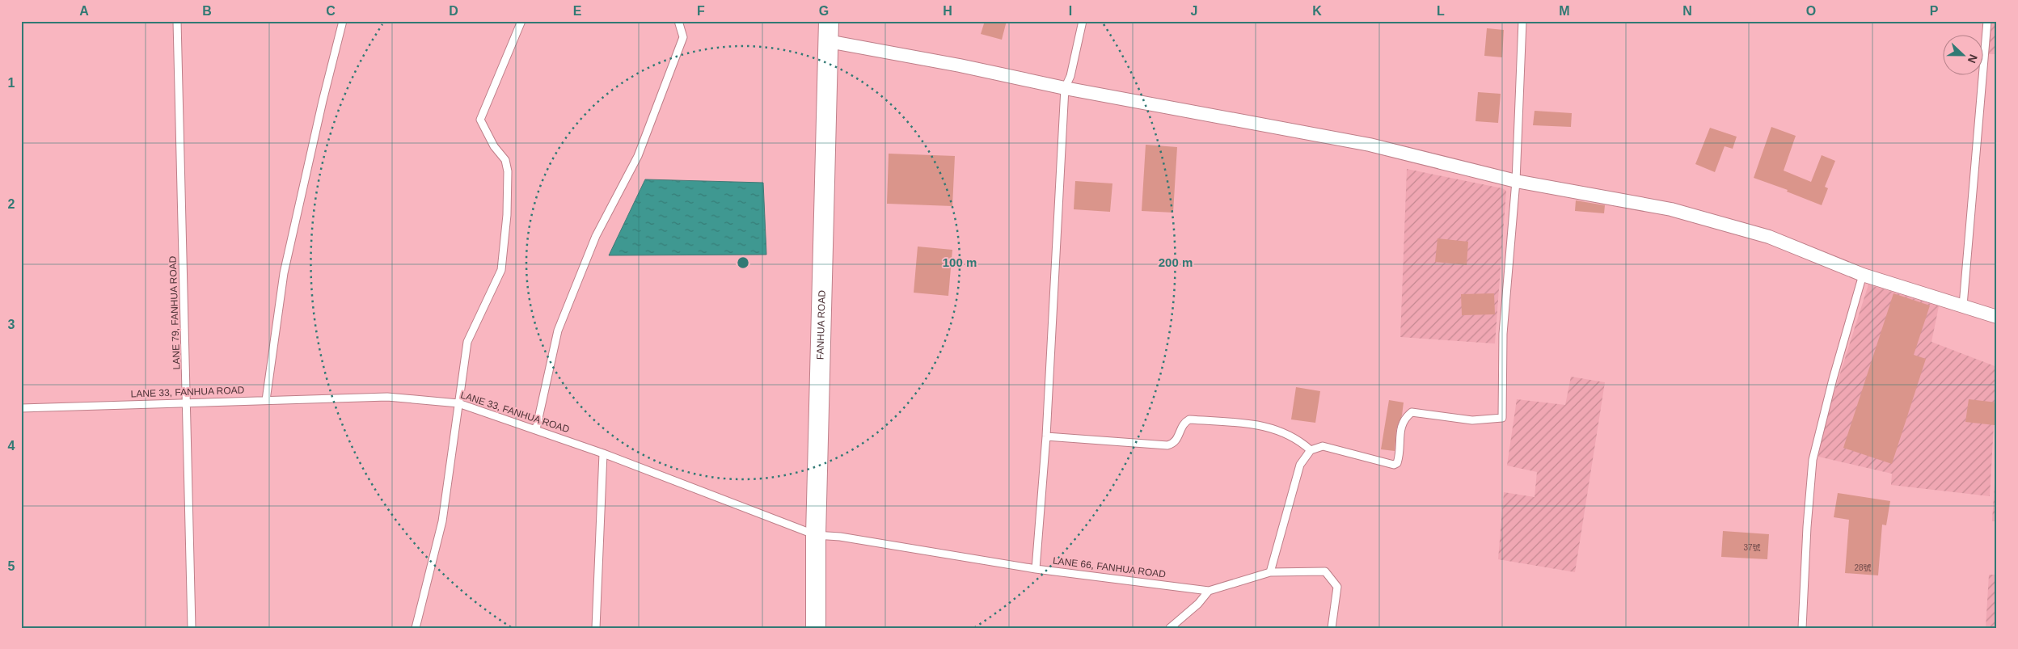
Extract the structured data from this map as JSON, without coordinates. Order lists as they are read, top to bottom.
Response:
{
  "streets": {
    "main road": ["FANHUA ROAD"],
    "lane": ["LANE 79, FANHUA ROAD", "LANE 33, FANHUA ROAD", "LANE 66, FANHUA ROAD"]
  },
  "crossings": [
    ["LANE 79, FANHUA ROAD", "LANE 33, FANHUA ROAD"],
    ["FANHUA ROAD", "LANE 33, FANHUA ROAD"],
    ["FANHUA ROAD", "LANE 66, FANHUA ROAD"],
    ["LANE 33, FANHUA ROAD", "LANE 66, FANHUA ROAD"]
  ],
  "house_numbers": ["37號", "28號"],
  "north": "right",
  "grid": {
    "columns": [
      "A",
      "B",
      "C",
      "D",
      "E",
      "F",
      "G",
      "H",
      "I",
      "J",
      "K",
      "L",
      "M",
      "N",
      "O",
      "P"
    ],
    "rows": [
      "1",
      "2",
      "3",
      "4",
      "5"
    ]
  },
  "rings": ["100 m", "200 m"]
}
